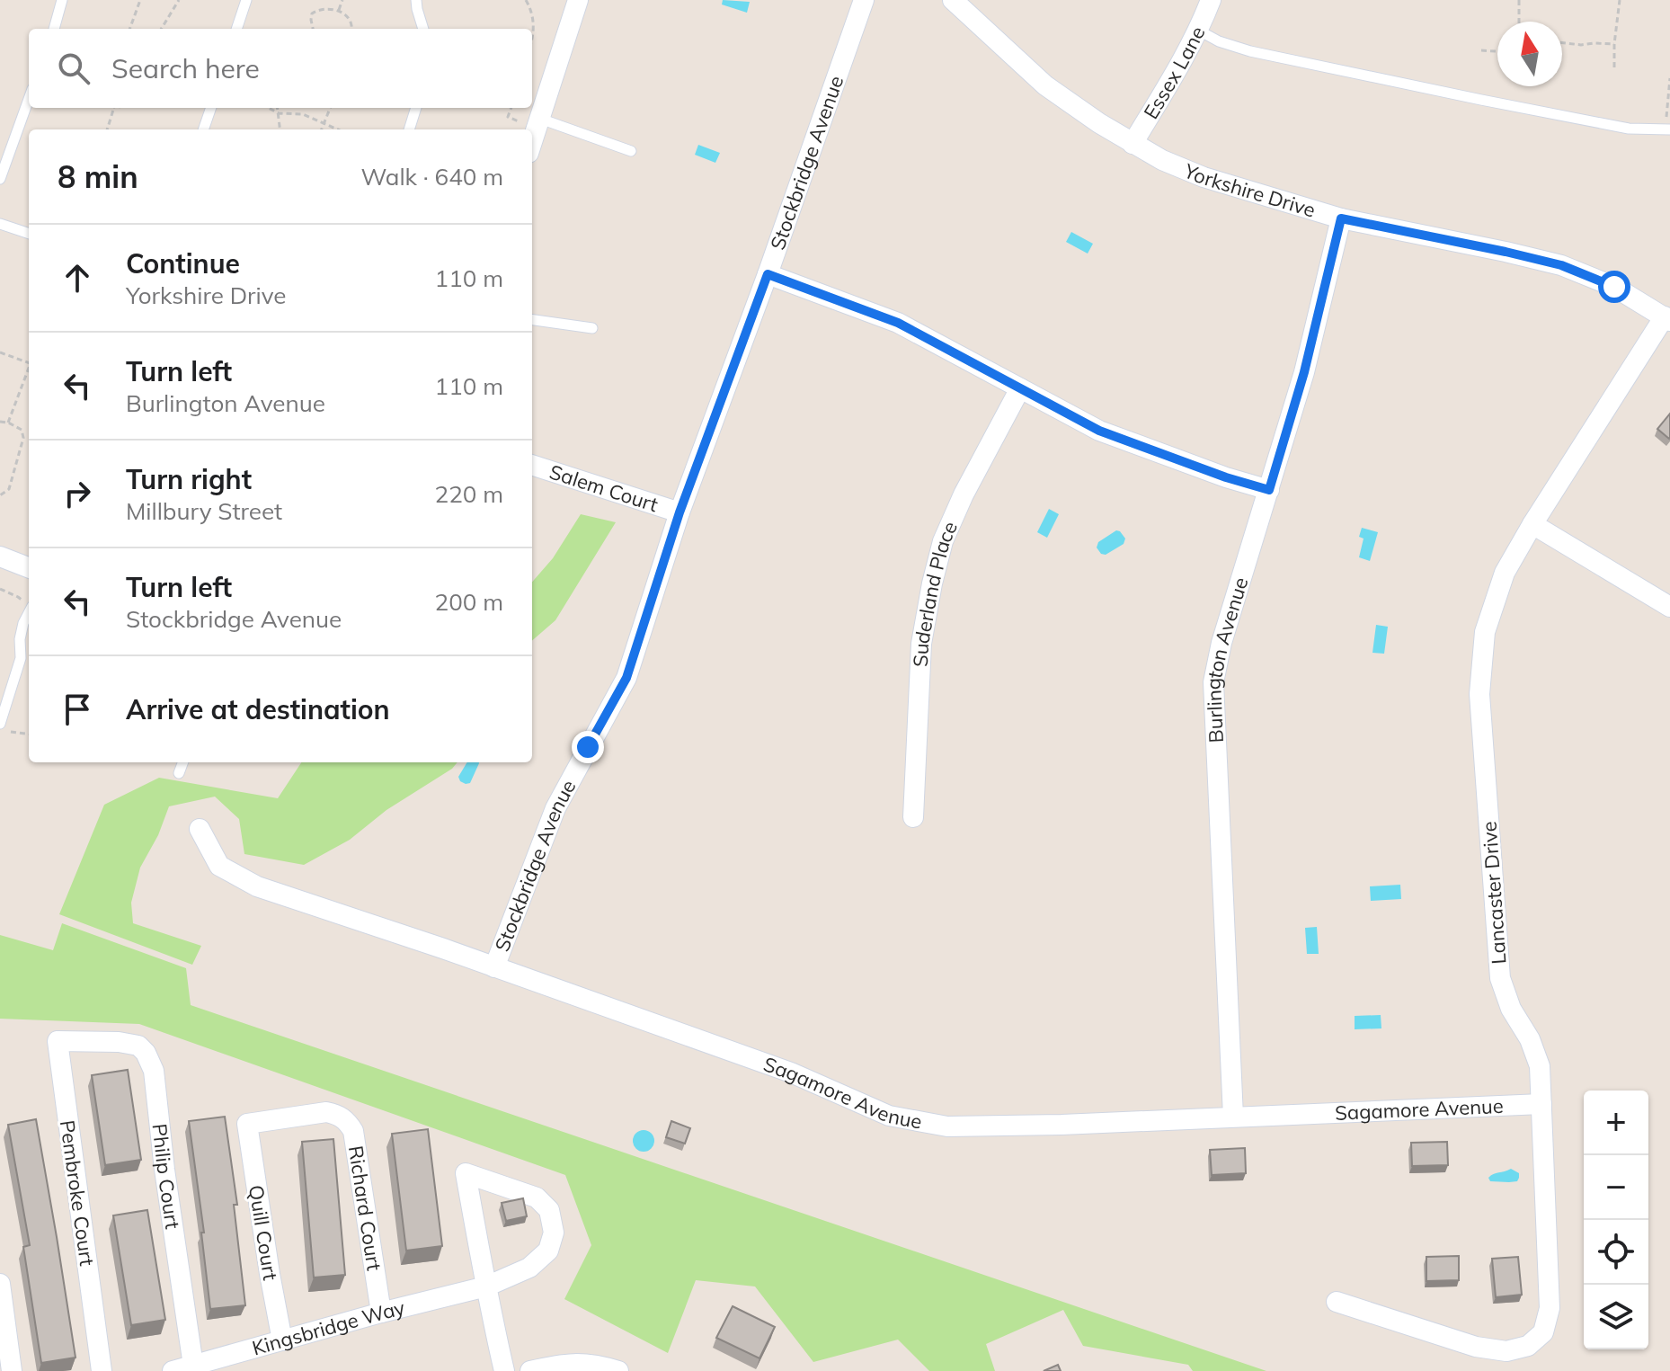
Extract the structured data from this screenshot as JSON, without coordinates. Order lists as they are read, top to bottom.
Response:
{
  "streets": {
    "street": [
      "Essex Lane",
      "Stockbridge Avenue",
      "Yorkshire Drive",
      "Salem Court",
      "Suderland Place",
      "Burlington Avenue",
      "Lancaster Drive",
      "Sagamore Avenue",
      "Philip Court",
      "Pembroke Court",
      "Richard Court",
      "Quill Court",
      "Kingsbridge Way"
    ]
  },
  "crossings": [
    ["Essex Lane", "Yorkshire Drive"],
    ["Stockbridge Avenue", "Salem Court"],
    ["Stockbridge Avenue", "Sagamore Avenue"],
    ["Yorkshire Drive", "Burlington Avenue"],
    ["Yorkshire Drive", "Lancaster Drive"],
    ["Burlington Avenue", "Sagamore Avenue"],
    ["Lancaster Drive", "Sagamore Avenue"],
    ["Philip Court", "Pembroke Court"],
    ["Philip Court", "Kingsbridge Way"],
    ["Richard Court", "Quill Court"],
    ["Richard Court", "Kingsbridge Way"],
    ["Quill Court", "Kingsbridge Way"]
  ],
  "north": "top",
  "page": {
    "search": "Search here",
    "heading": ["8 min", "Walk · 640 m"],
    "list": [
      ["Continue", "Yorkshire Drive", "110 m"],
      ["Turn left", "Burlington Avenue", "110 m"],
      ["Turn right", "Millbury Street", "220 m"],
      ["Turn left", "Stockbridge Avenue", "200 m"],
      "Arrive at destination"
    ],
    "map_buttons": ["+", "−"]
  }
}
